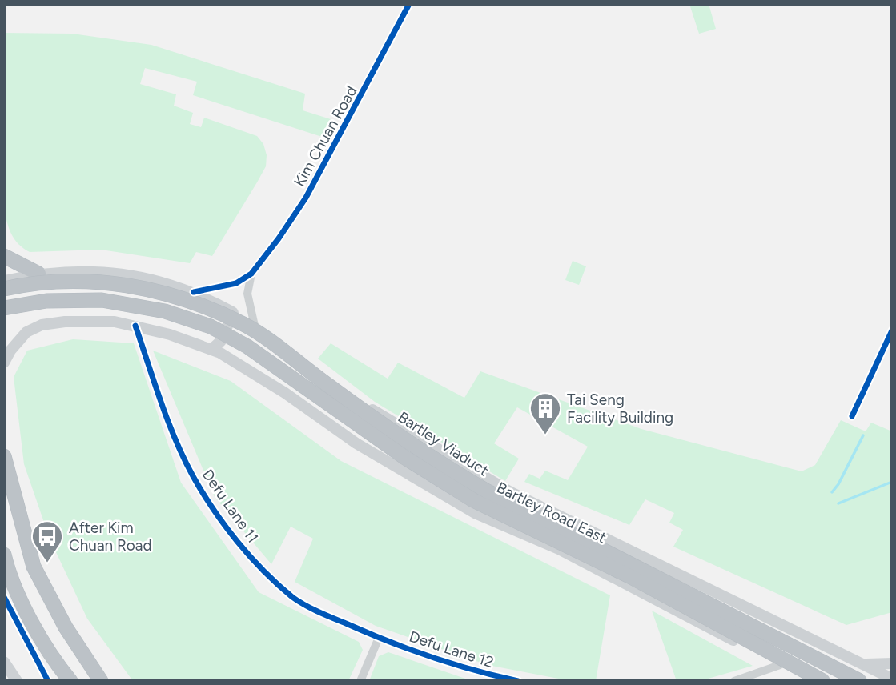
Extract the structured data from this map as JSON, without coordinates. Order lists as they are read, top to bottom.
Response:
{
  "streets": {
    "highway": ["Bartley Viaduct"],
    "main road": ["Bartley Road East"],
    "street": ["Kim Chuan Road", "Defu Lane 11", "Defu Lane 12"]
  },
  "crossings": [
    ["Defu Lane 11", "Bartley Road East"],
    ["Defu Lane 11", "Defu Lane 12"]
  ],
  "places": {
    "building": ["Tai Seng Facility Building"],
    "bus stop": ["After Kim Chuan Road"]
  }
}
